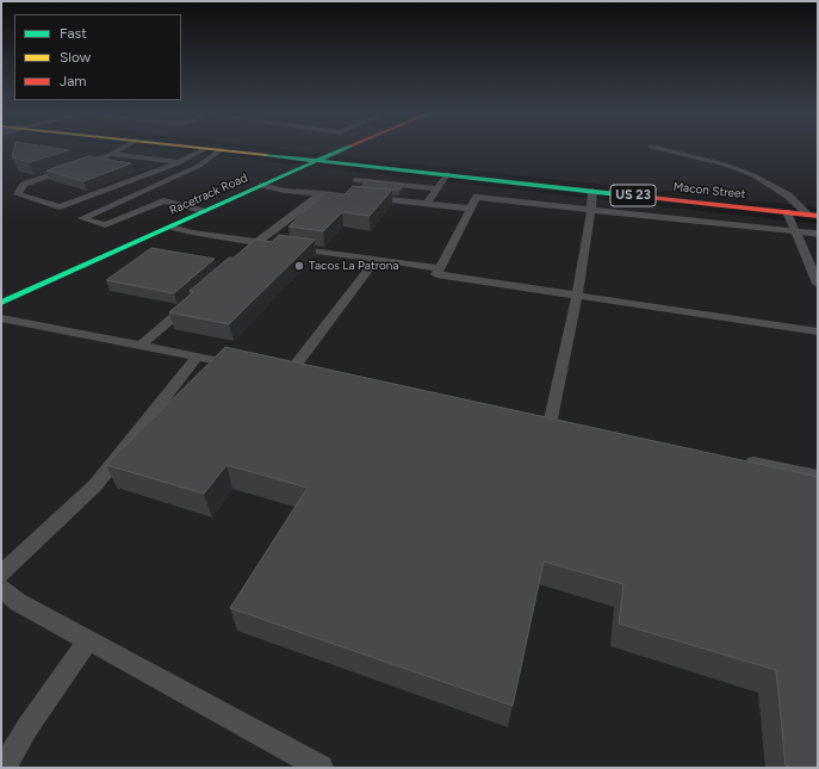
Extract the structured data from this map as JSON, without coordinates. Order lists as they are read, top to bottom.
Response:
{
  "streets": {
    "main road": ["Macon Street", "Racetrack Road", "US 23"]
  },
  "crossings": [
    ["Macon Street", "Racetrack Road"]
  ],
  "places": ["Tacos La Patrona"],
  "legend": ["Fast", "Slow", "Jam"]
}
